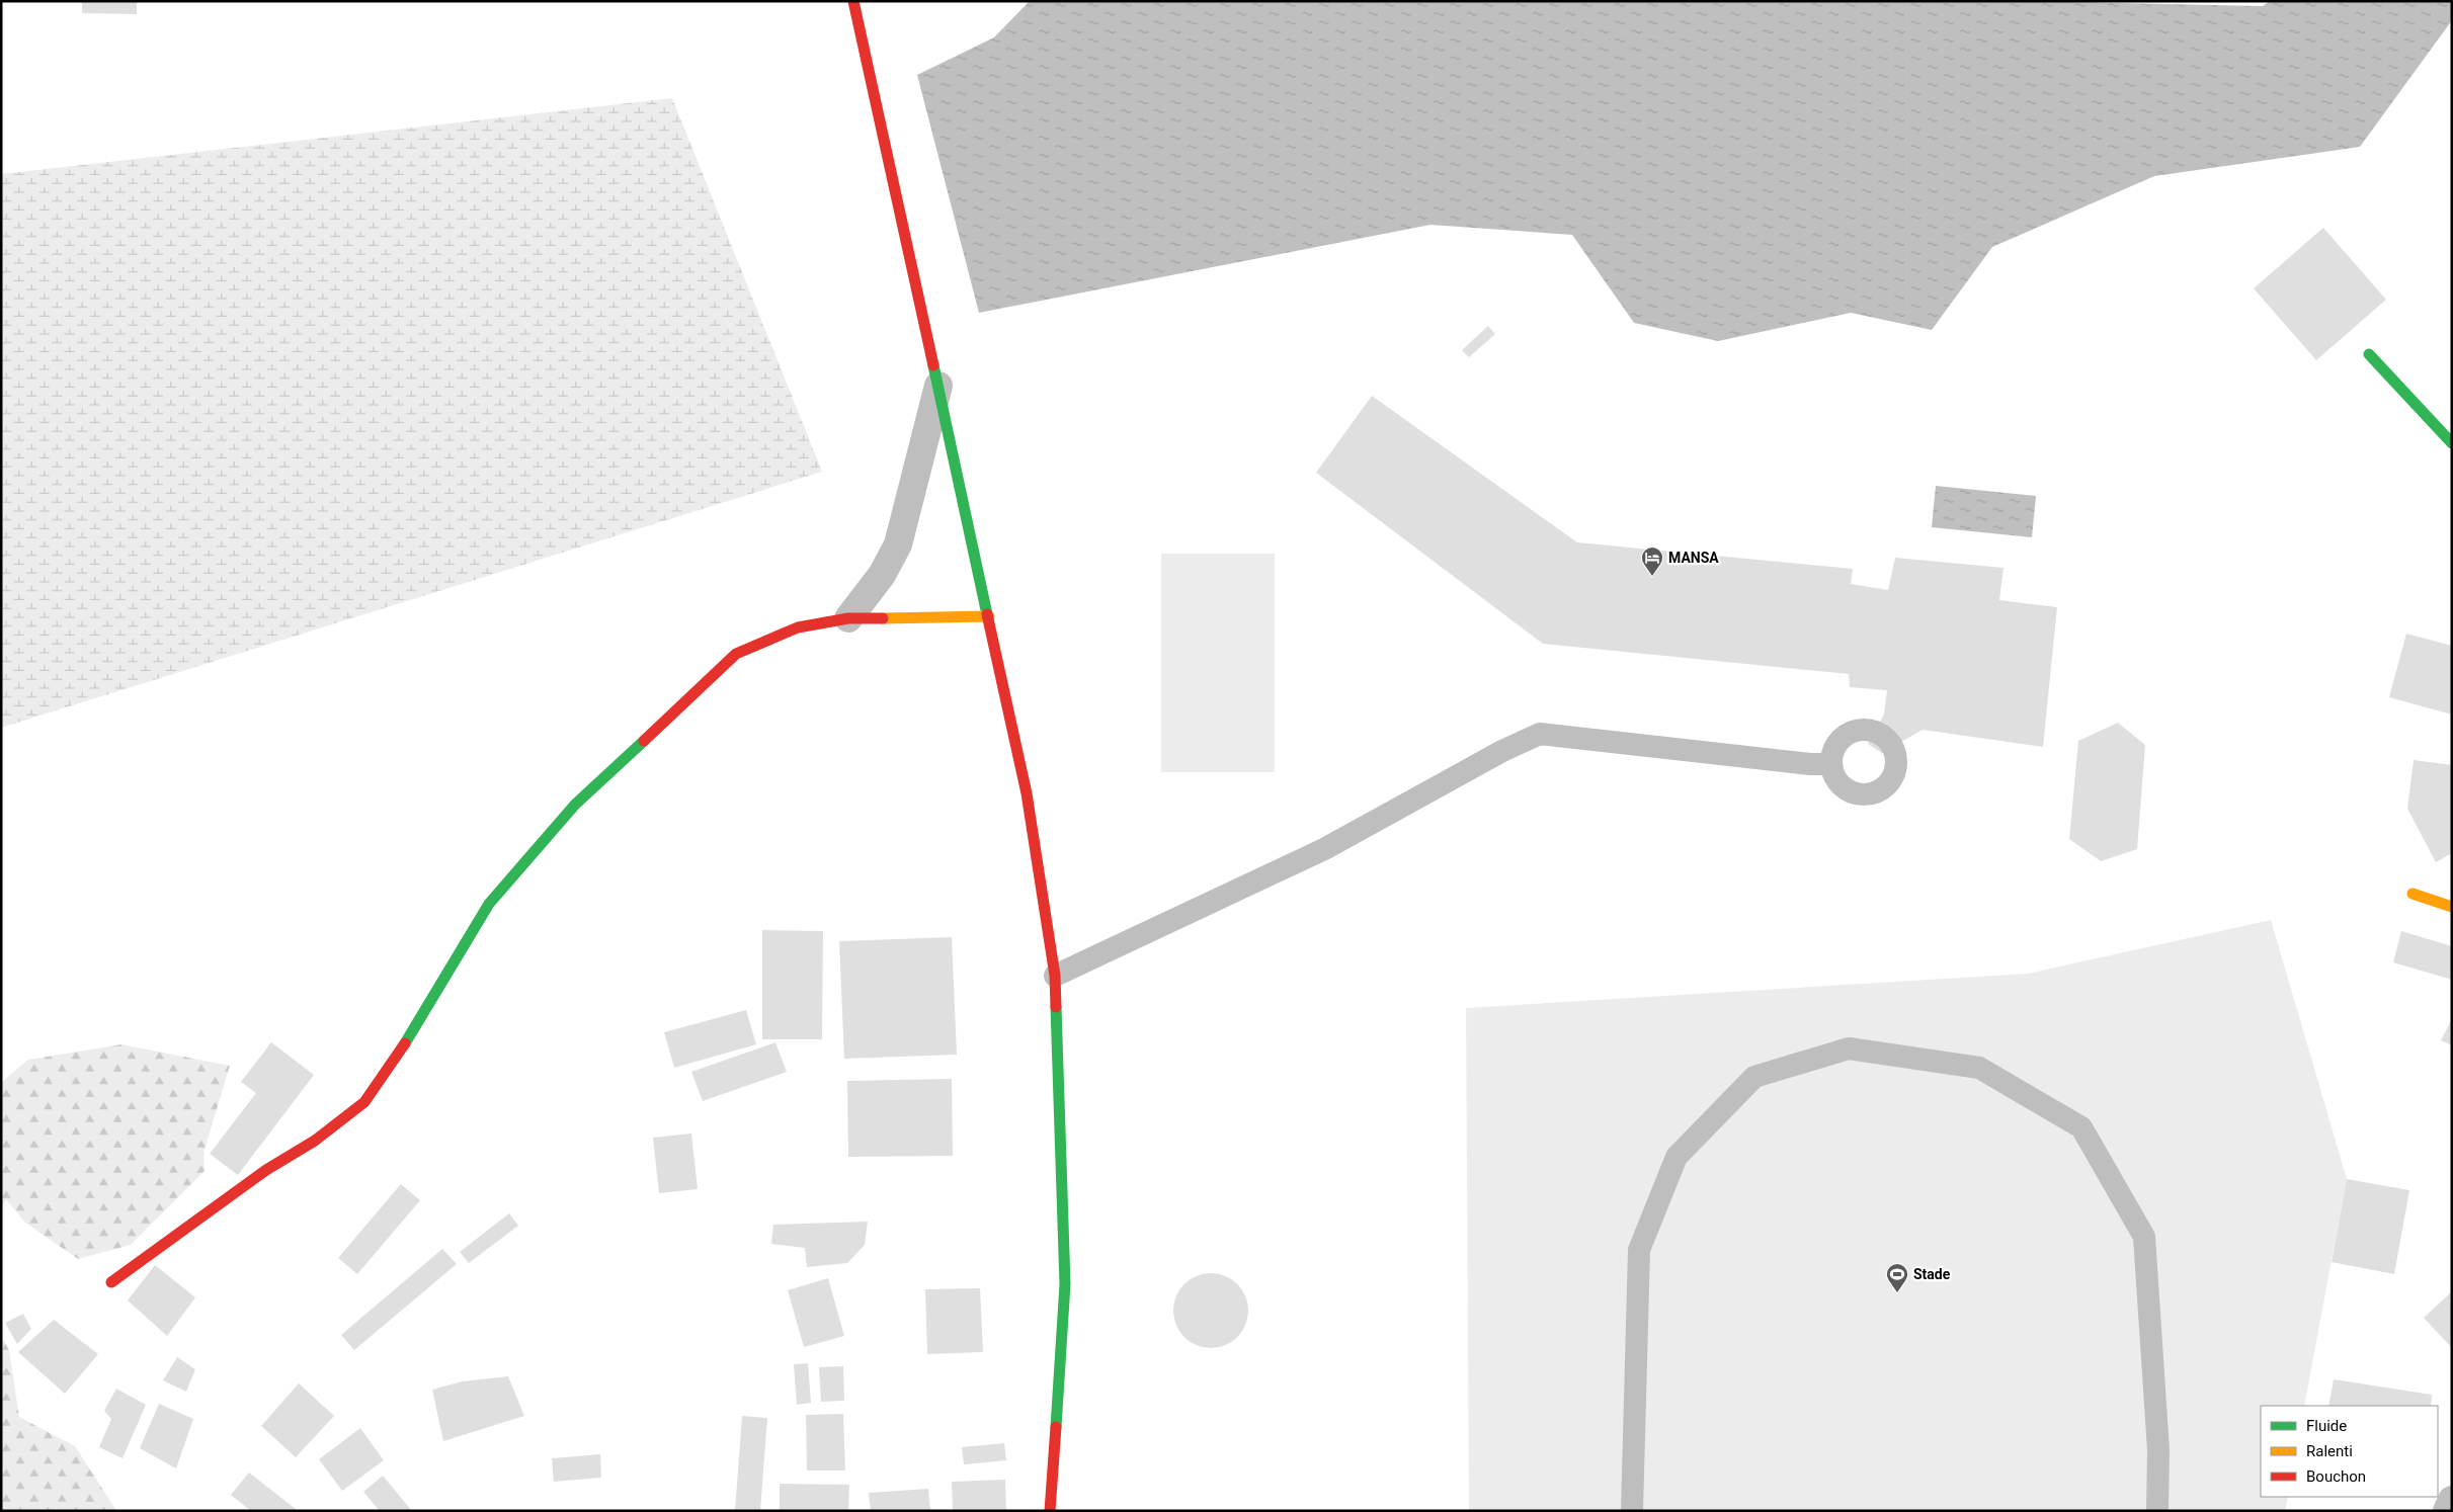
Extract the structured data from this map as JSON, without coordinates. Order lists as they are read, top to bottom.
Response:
{
  "places": {
    "hotel": ["MANSA"],
    "sports": ["Stade"]
  },
  "legend": ["Fluide", "Ralenti", "Bouchon"]
}
